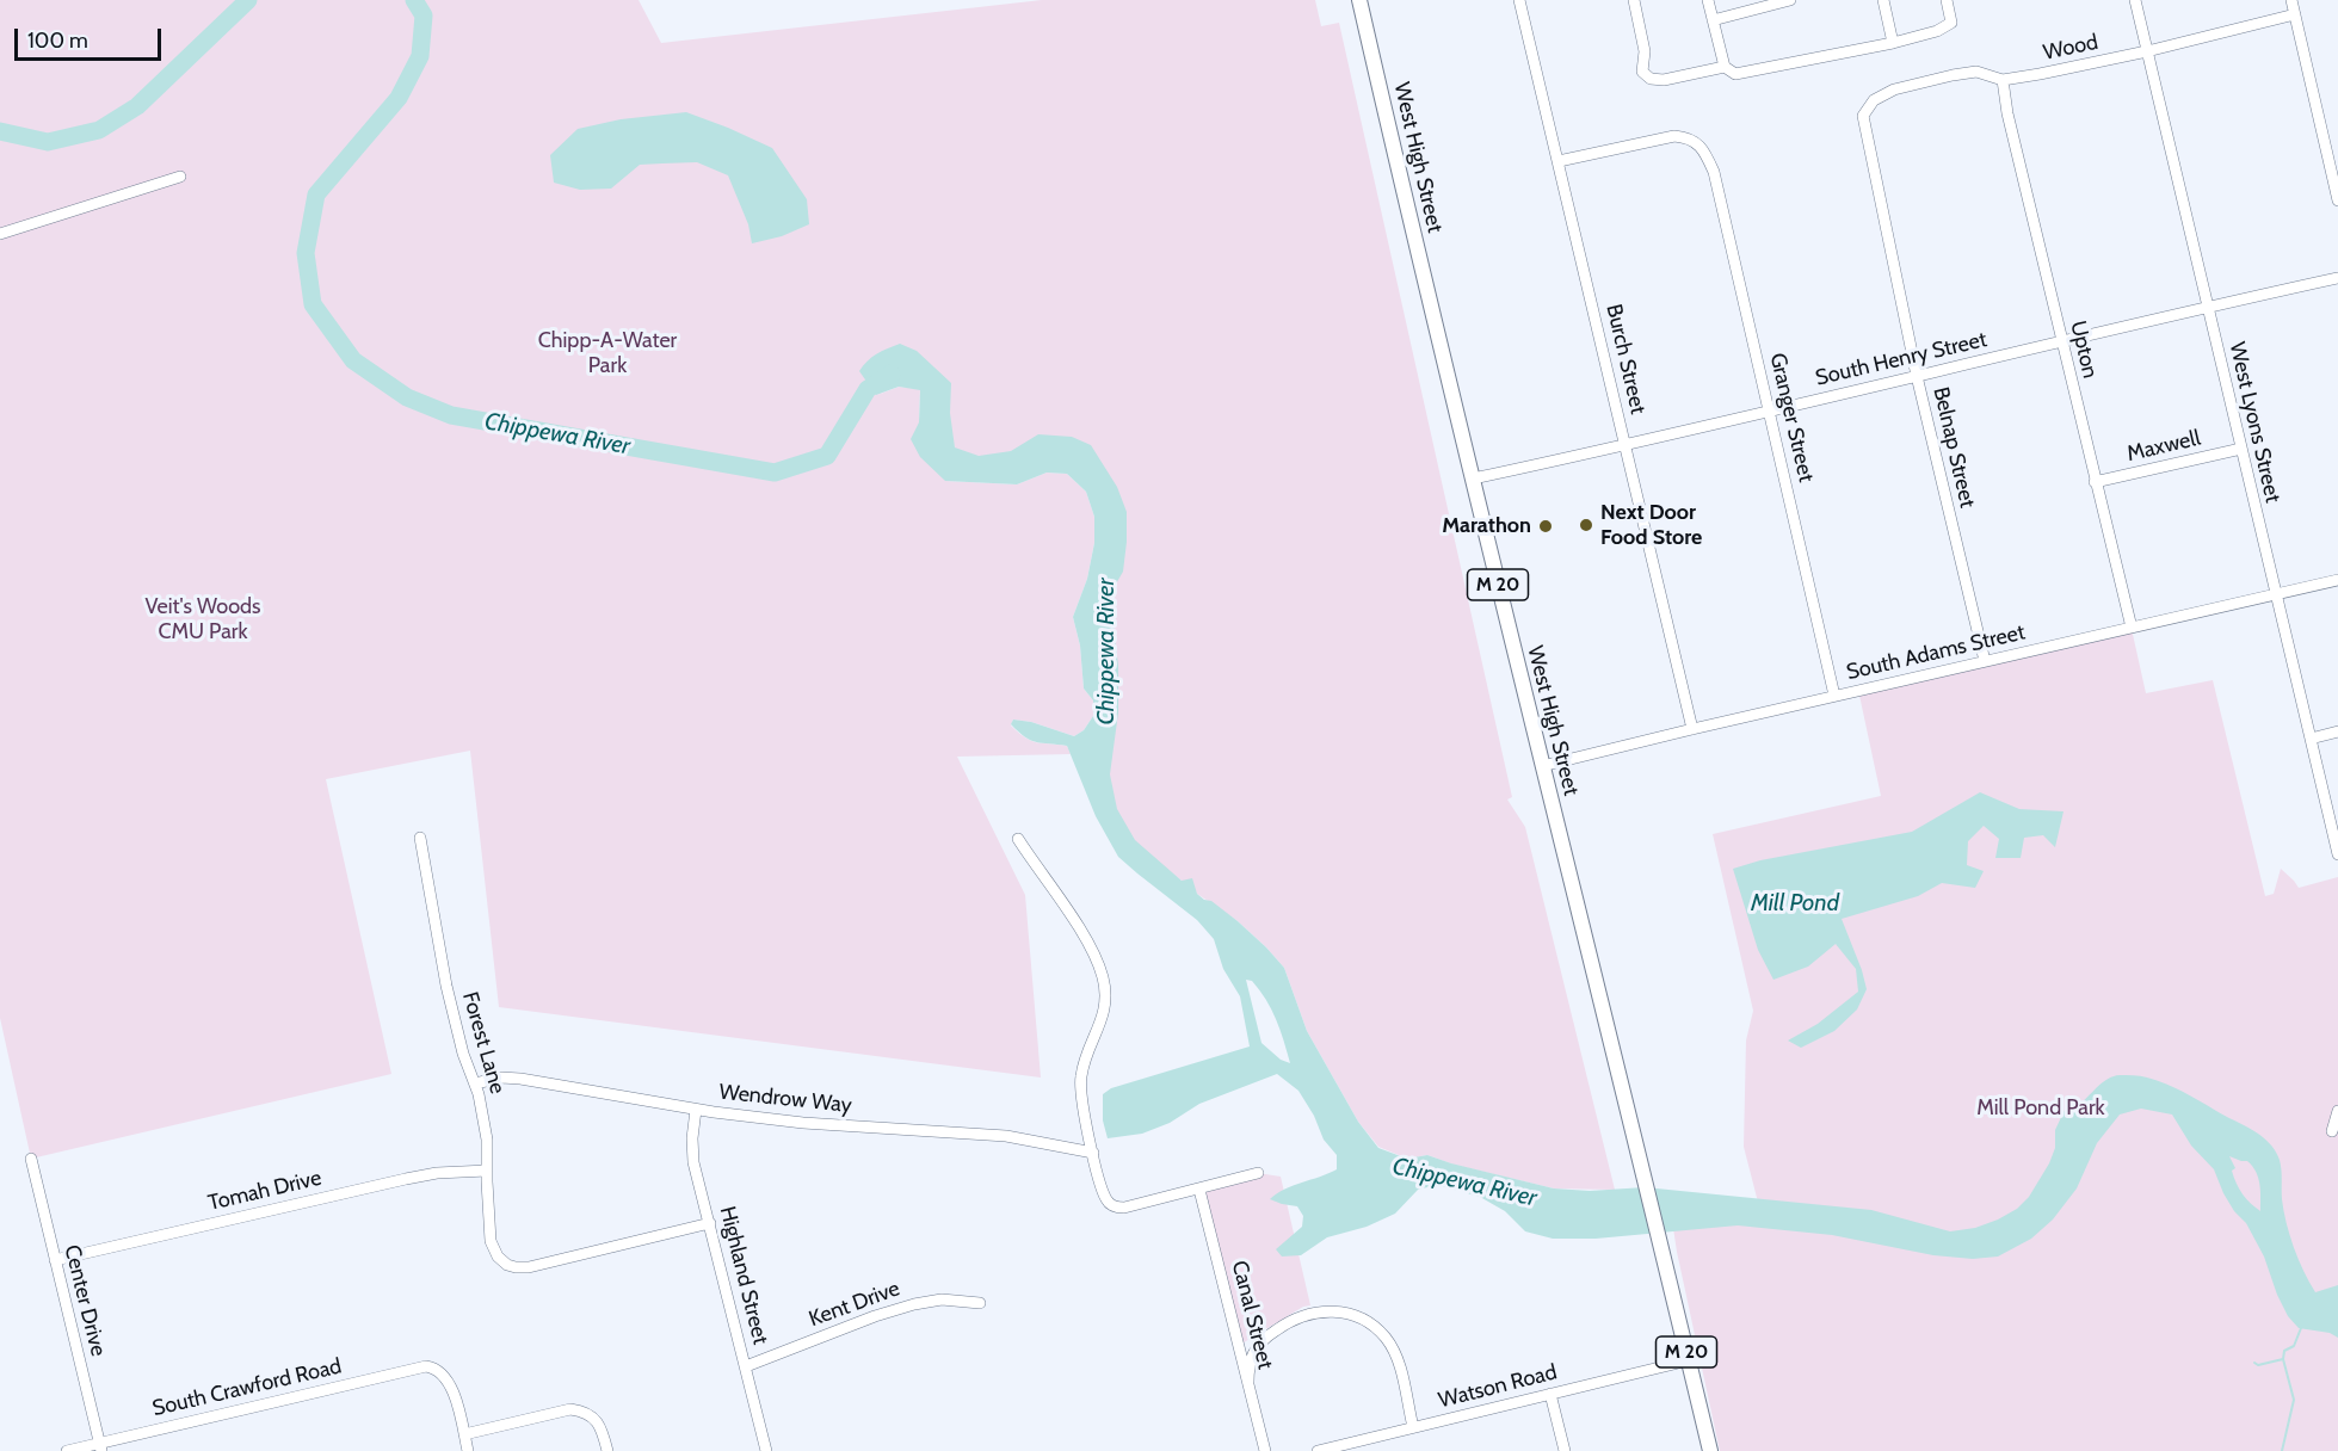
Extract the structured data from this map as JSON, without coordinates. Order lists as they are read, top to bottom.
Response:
{
  "streets": {
    "main road": ["West High Street", "M 20"],
    "street": [
      "Wood",
      "Upton",
      "Burch Street",
      "South Henry Street",
      "Granger Street",
      "West Lyons Street",
      "Maxwell",
      "Belnap Street",
      "South Adams Street",
      "Forest Lane",
      "Wendrow Way",
      "Tomah Drive",
      "Highland Street",
      "Center Drive",
      "Kent Drive",
      "Canal Street",
      "Watson Road",
      "South Crawford Road"
    ]
  },
  "crossings": [
    ["Wood", "Upton"],
    ["Wood", "West Lyons Street"],
    ["Wood", "Belnap Street"],
    ["West High Street", "South Henry Street"],
    ["West High Street", "South Adams Street"],
    ["West High Street", "Watson Road"],
    ["Upton", "South Henry Street"],
    ["Upton", "Maxwell"],
    ["Upton", "South Adams Street"],
    ["Burch Street", "South Henry Street"],
    ["Burch Street", "Granger Street"],
    ["Burch Street", "South Adams Street"],
    ["South Henry Street", "Granger Street"],
    ["South Henry Street", "West Lyons Street"],
    ["South Henry Street", "Belnap Street"],
    ["Granger Street", "South Adams Street"],
    ["West Lyons Street", "Maxwell"],
    ["West Lyons Street", "South Adams Street"],
    ["Belnap Street", "South Adams Street"],
    ["Forest Lane", "Wendrow Way"],
    ["Forest Lane", "Tomah Drive"],
    ["Forest Lane", "Highland Street"],
    ["Wendrow Way", "Highland Street"],
    ["Tomah Drive", "Center Drive"],
    ["Highland Street", "Kent Drive"],
    ["Center Drive", "South Crawford Road"]
  ],
  "water": ["Chippewa River", "Mill Pond"],
  "parks": ["Chipp-A-Water Park", "Veit's Woods CMU Park", "Mill Pond Park"],
  "places": ["Next Door Food Store", "Marathon"],
  "scale_bar": "100 m"
}
